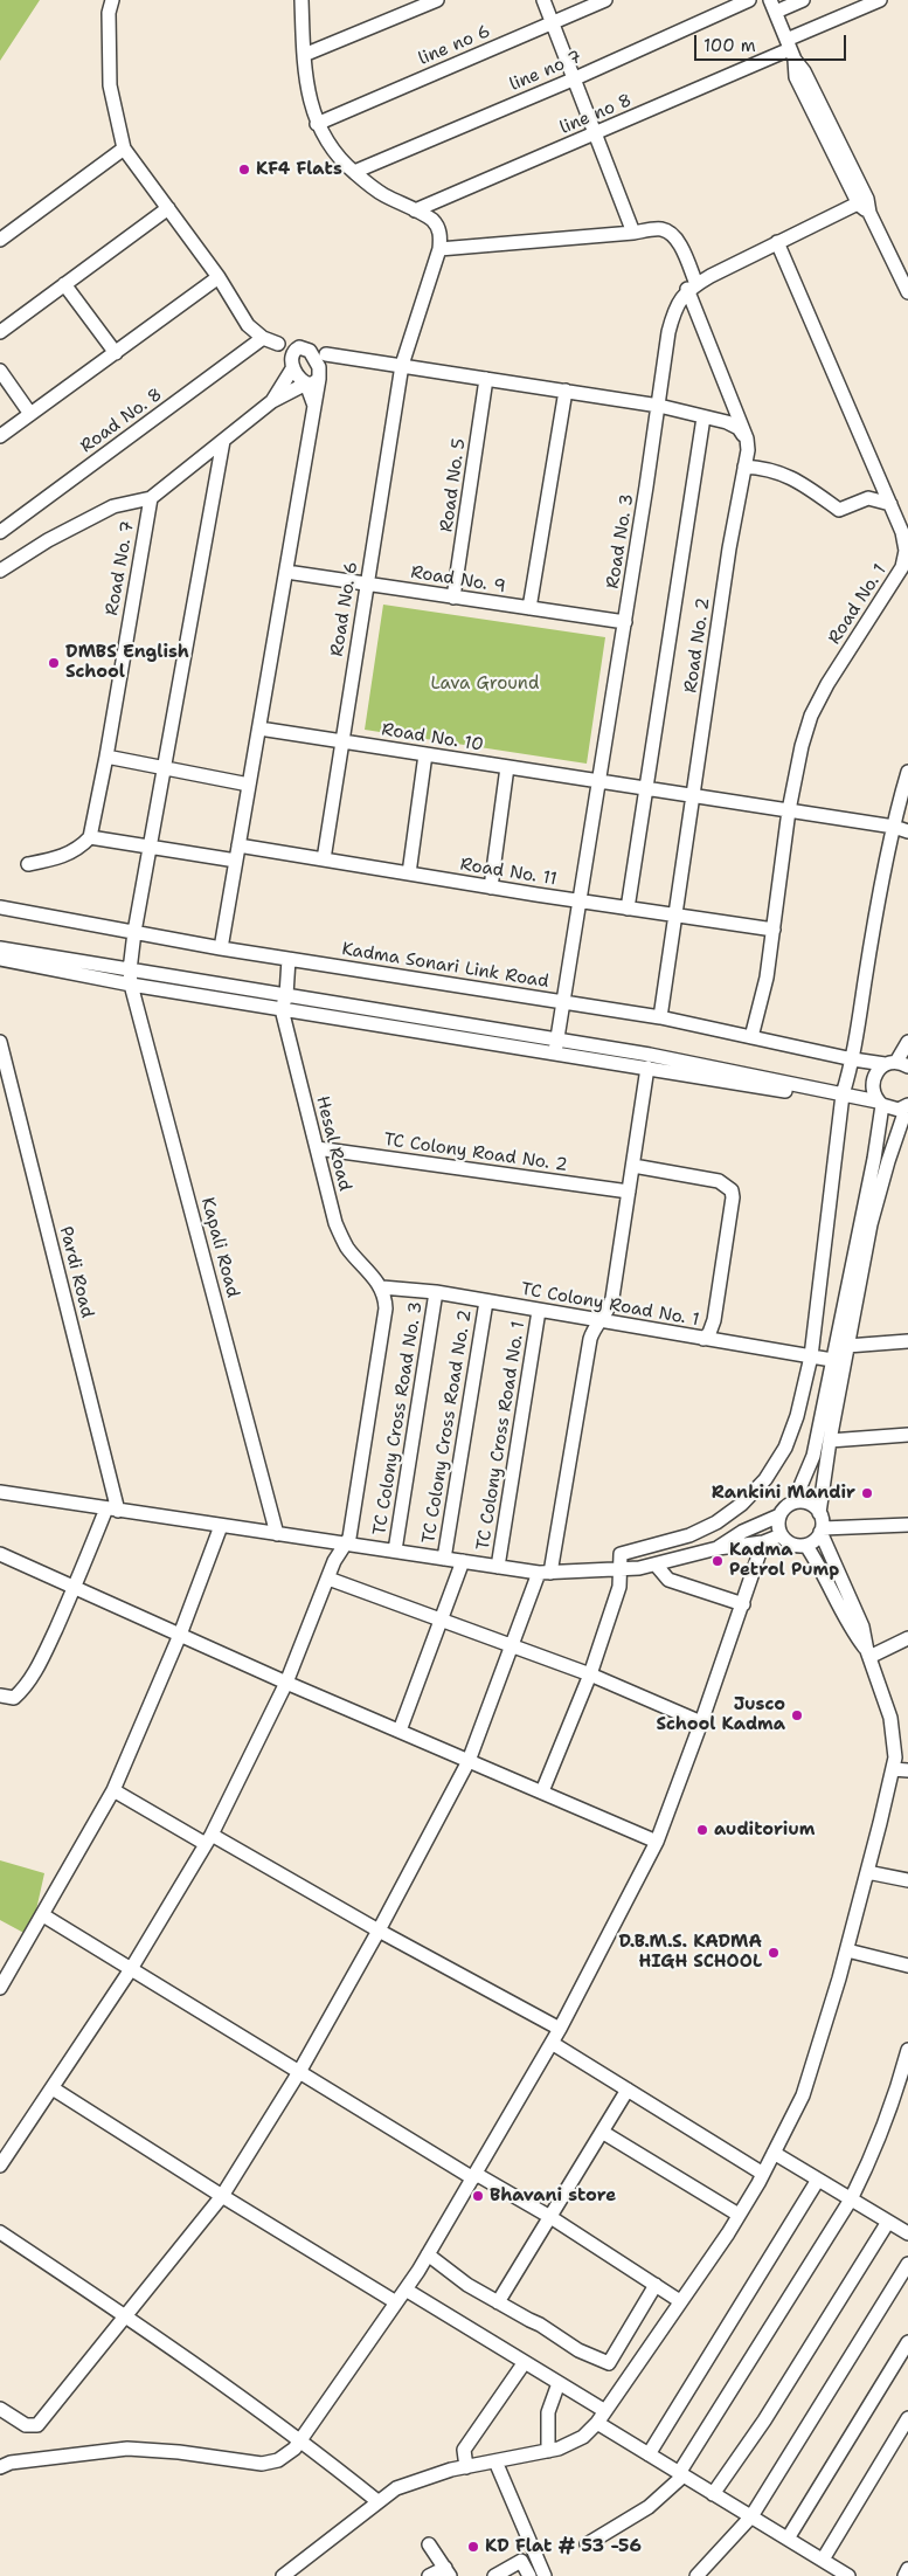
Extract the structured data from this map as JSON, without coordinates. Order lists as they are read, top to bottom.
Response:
{
  "streets": {
    "street": [
      "line no 6",
      "line no 7",
      "line no 8",
      "Road No. 8",
      "Road No. 5",
      "Road No. 3",
      "Road No. 7",
      "Road No. 9",
      "Road No. 1",
      "Road No. 6",
      "Road No. 2",
      "Road No. 10",
      "Road No. 11",
      "Kadma Sonari Link Road",
      "Hesal Road",
      "TC Colony Road No. 2",
      "Kapali Road",
      "Pardi Road",
      "TC Colony Road No. 1",
      "TC Colony Cross Road No. 3",
      "TC Colony Cross Road No. 2",
      "TC Colony Cross Road No. 1"
    ]
  },
  "crossings": [
    ["Road No. 5", "Road No. 9"],
    ["Road No. 3", "Road No. 9"],
    ["Road No. 3", "Road No. 2"],
    ["Road No. 3", "Road No. 10"],
    ["Road No. 3", "Road No. 11"],
    ["Road No. 3", "Kadma Sonari Link Road"],
    ["Road No. 9", "Road No. 6"],
    ["Road No. 1", "Road No. 10"],
    ["Road No. 1", "Road No. 11"],
    ["Road No. 1", "Kadma Sonari Link Road"],
    ["Road No. 6", "Road No. 2"],
    ["Road No. 6", "Road No. 10"],
    ["Road No. 6", "Road No. 11"],
    ["Road No. 2", "Road No. 10"],
    ["Road No. 2", "Road No. 11"],
    ["Road No. 2", "Kadma Sonari Link Road"],
    ["Kadma Sonari Link Road", "Kapali Road"],
    ["Hesal Road", "TC Colony Road No. 2"],
    ["Hesal Road", "TC Colony Road No. 1"],
    ["TC Colony Road No. 1", "TC Colony Cross Road No. 3"],
    ["TC Colony Road No. 1", "TC Colony Cross Road No. 2"],
    ["TC Colony Road No. 1", "TC Colony Cross Road No. 1"]
  ],
  "parks": ["Lava Ground"],
  "places": [
    "KF4 Flats",
    "DMBS English School",
    "Rankini Mandir",
    "Kadma Petrol Pump",
    "Jusco School Kadma",
    "auditorium",
    "D.B.M.S. KADMA HIGH SCHOOL",
    "Bhavani store",
    "KD Flat # 53 -56"
  ],
  "scale_bar": "100 m"
}
